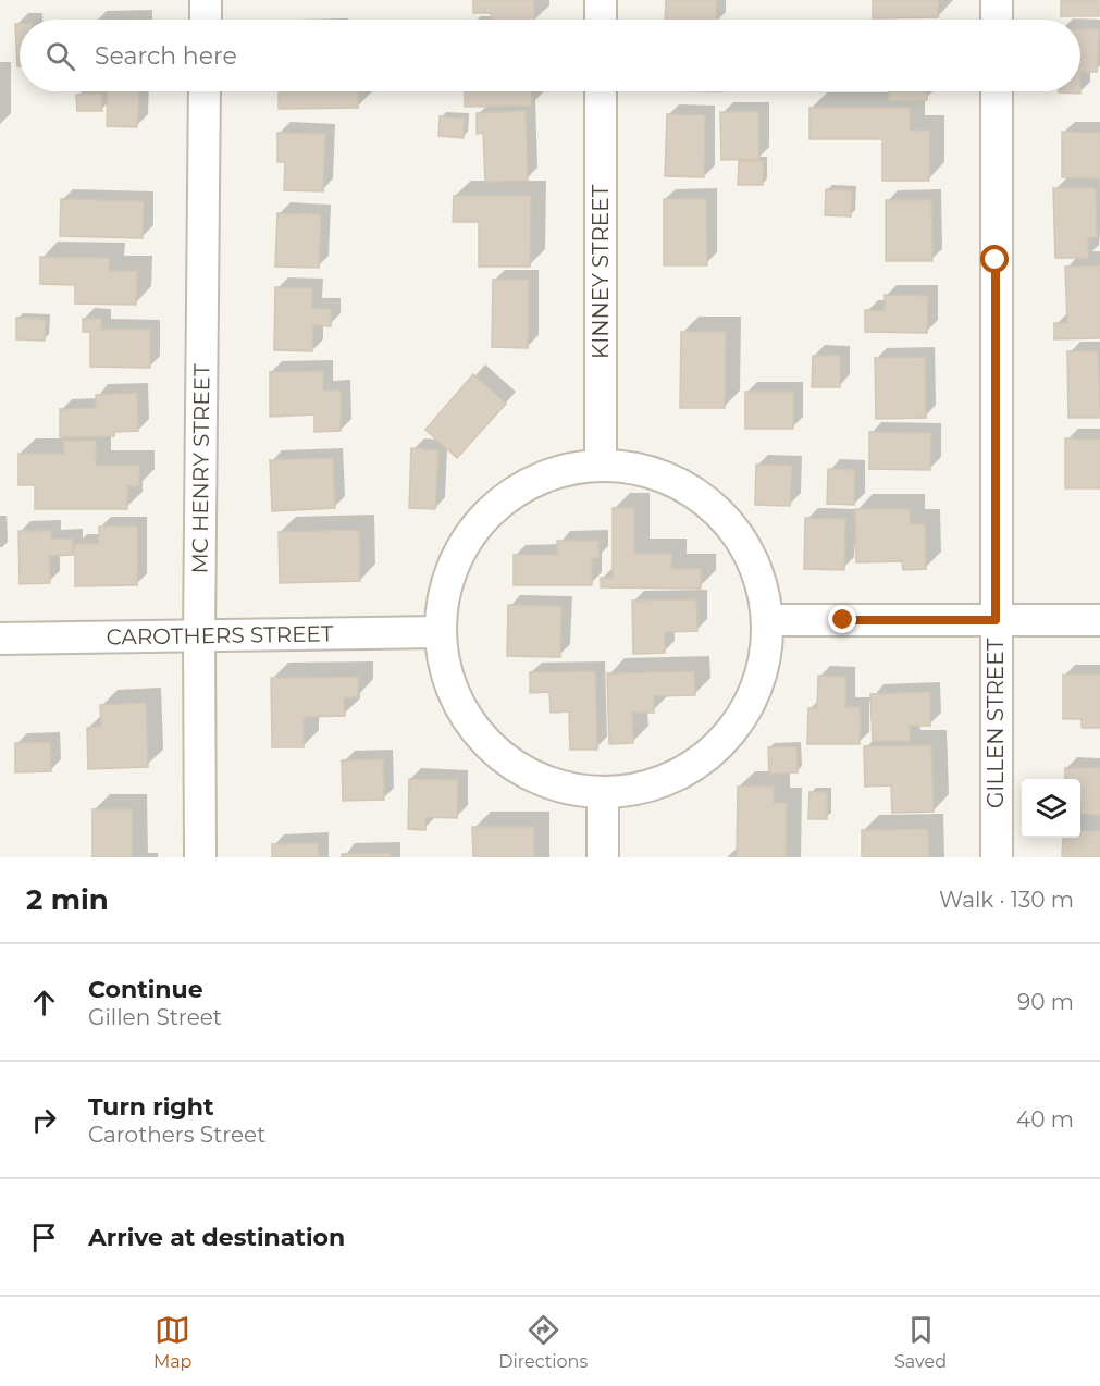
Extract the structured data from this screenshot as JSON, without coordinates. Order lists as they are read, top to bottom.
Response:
{
  "streets": {
    "street": [
      "KINNEY STREET",
      "MC HENRY STREET",
      "CAROTHERS STREET",
      "GILLEN STREET"
    ]
  },
  "crossings": [
    ["MC HENRY STREET", "CAROTHERS STREET"]
  ],
  "page": {
    "search": "Search here",
    "heading": ["2 min", "Walk · 130 m"],
    "list": [
      ["Continue", "Gillen Street", "90 m"],
      ["Turn right", "Carothers Street", "40 m"],
      "Arrive at destination"
    ],
    "nav": ["Map", "Directions", "Saved"]
  }
}
